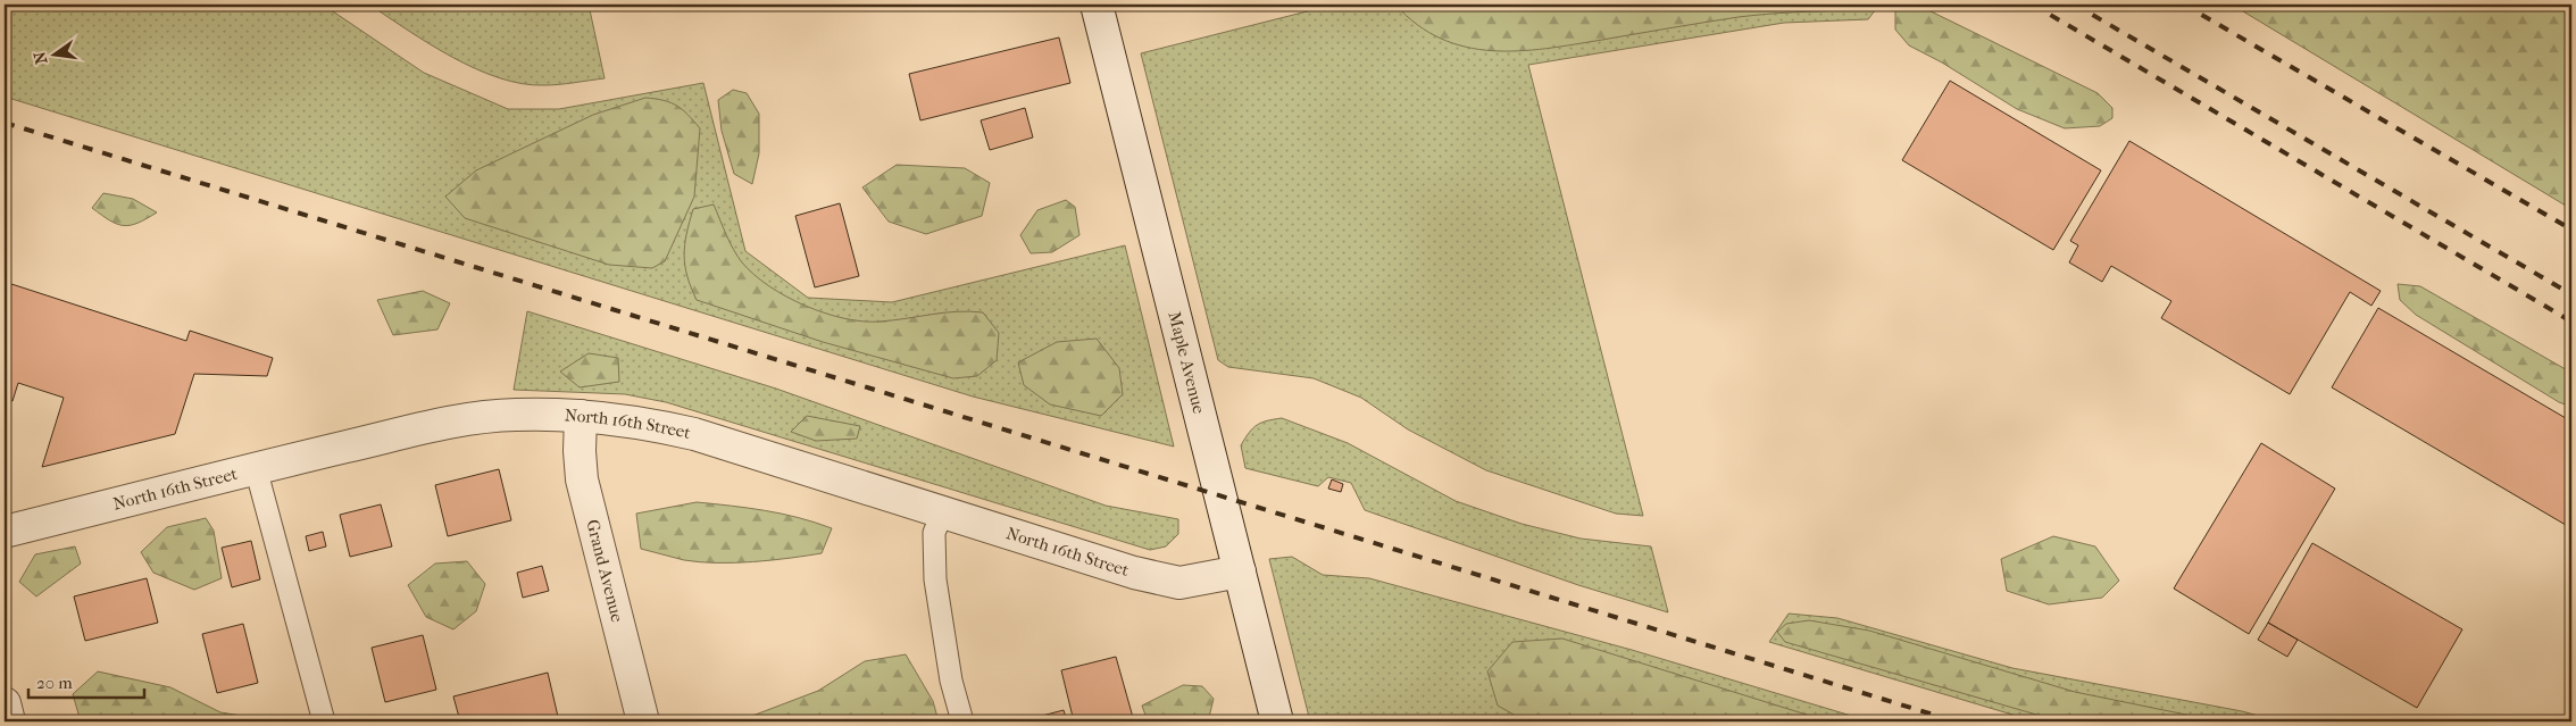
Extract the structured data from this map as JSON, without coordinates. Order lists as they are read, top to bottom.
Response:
{
  "streets": {
    "street": ["Maple Avenue", "North 16th Street", "Grand Avenue"]
  },
  "crossings": [
    ["Maple Avenue", "North 16th Street"],
    ["North 16th Street", "Grand Avenue"]
  ],
  "scale_bar": "20 m",
  "north": "left"
}
